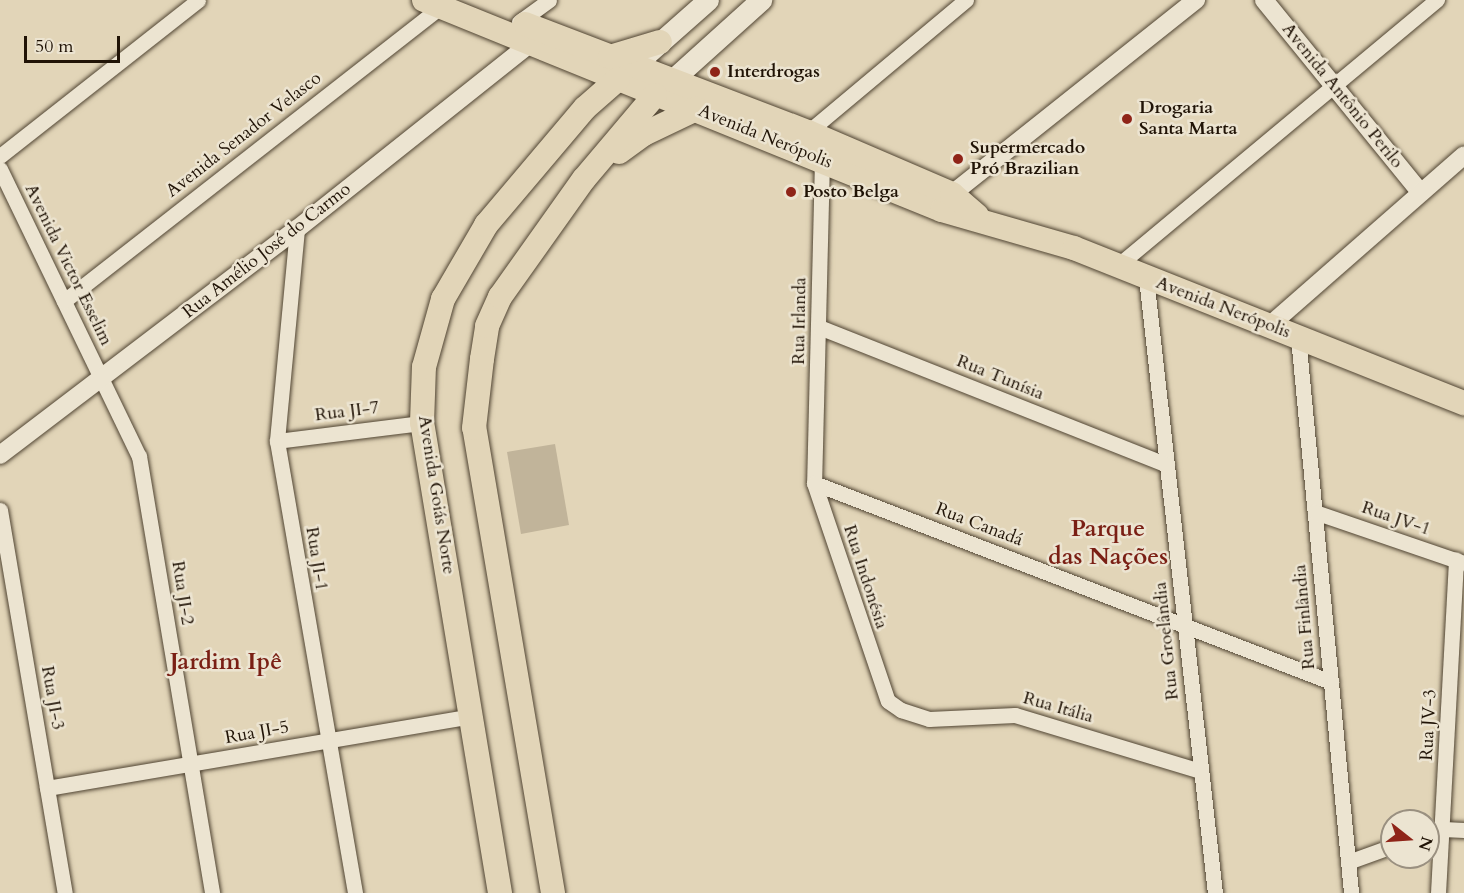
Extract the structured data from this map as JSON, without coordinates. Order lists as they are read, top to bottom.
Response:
{
  "streets": {
    "main road": ["Avenida Nerópolis", "Avenida Goiás Norte"],
    "street": [
      "Avenida Antônio Perilo",
      "Avenida Senador Velasco",
      "Rua Amélio José do Carmo",
      "Avenida Victor Esselim",
      "Rua Irlanda",
      "Rua Tunísia",
      "Rua JI-7",
      "Rua JV-1",
      "Rua Canadá",
      "Rua JI-1",
      "Rua Indonésia",
      "Rua JI-2",
      "Rua Finlândia",
      "Rua Groelândia",
      "Rua JI-3",
      "Rua Itália",
      "Rua JV-3",
      "Rua JI-5"
    ]
  },
  "crossings": [
    ["Avenida Senador Velasco", "Avenida Victor Esselim"],
    ["Avenida Nerópolis", "Rua Irlanda"],
    ["Avenida Nerópolis", "Avenida Goiás Norte"],
    ["Avenida Nerópolis", "Rua Finlândia"],
    ["Avenida Nerópolis", "Rua Groelândia"],
    ["Rua Amélio José do Carmo", "Avenida Victor Esselim"],
    ["Rua Amélio José do Carmo", "Rua JI-1"],
    ["Rua Amélio José do Carmo", "Rua JI-2"],
    ["Avenida Victor Esselim", "Rua JI-2"],
    ["Rua Irlanda", "Rua Tunísia"],
    ["Rua Irlanda", "Rua Canadá"],
    ["Rua Irlanda", "Rua Indonésia"],
    ["Rua Tunísia", "Rua Groelândia"],
    ["Rua JI-7", "Avenida Goiás Norte"],
    ["Rua JI-7", "Rua JI-1"],
    ["Avenida Goiás Norte", "Rua JI-5"],
    ["Rua JV-1", "Rua Finlândia"],
    ["Rua JV-1", "Rua JV-3"],
    ["Rua Canadá", "Rua Indonésia"],
    ["Rua Canadá", "Rua Finlândia"],
    ["Rua Canadá", "Rua Groelândia"],
    ["Rua JI-1", "Rua JI-5"],
    ["Rua Indonésia", "Rua Itália"],
    ["Rua JI-2", "Rua JI-5"],
    ["Rua Groelândia", "Rua Itália"],
    ["Rua JI-3", "Rua JI-5"]
  ],
  "districts": ["Parque das Nações", "Jardim Ipê"],
  "places": [
    "Interdrogas",
    "Drogaria Santa Marta",
    "Supermercado Pró Brazilian",
    "Posto Belga"
  ],
  "scale_bar": "50 m",
  "north": "right"
}
